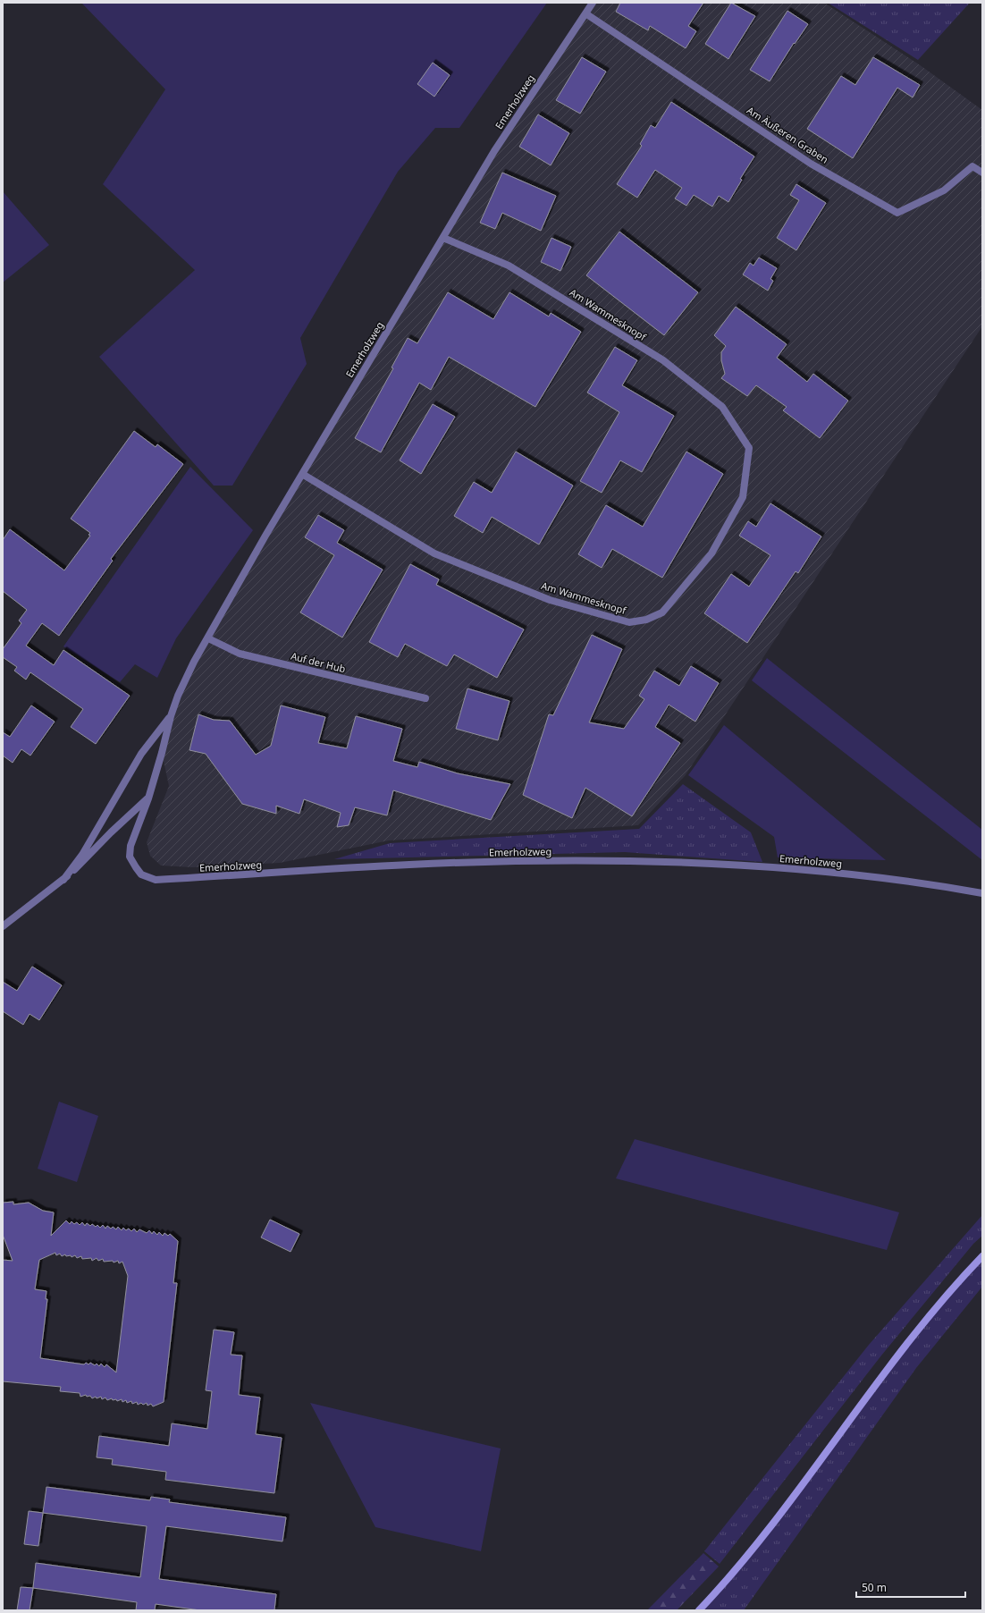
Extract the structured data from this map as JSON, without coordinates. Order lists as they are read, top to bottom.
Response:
{
  "streets": {
    "street": [
      "Emerholzweg",
      "Am Äußeren Graben",
      "Am Wammesknopf",
      "Auf der Hub"
    ]
  },
  "crossings": [
    ["Emerholzweg", "Am Äußeren Graben"],
    ["Emerholzweg", "Am Wammesknopf"],
    ["Emerholzweg", "Auf der Hub"]
  ],
  "scale_bar": "50 m"
}
